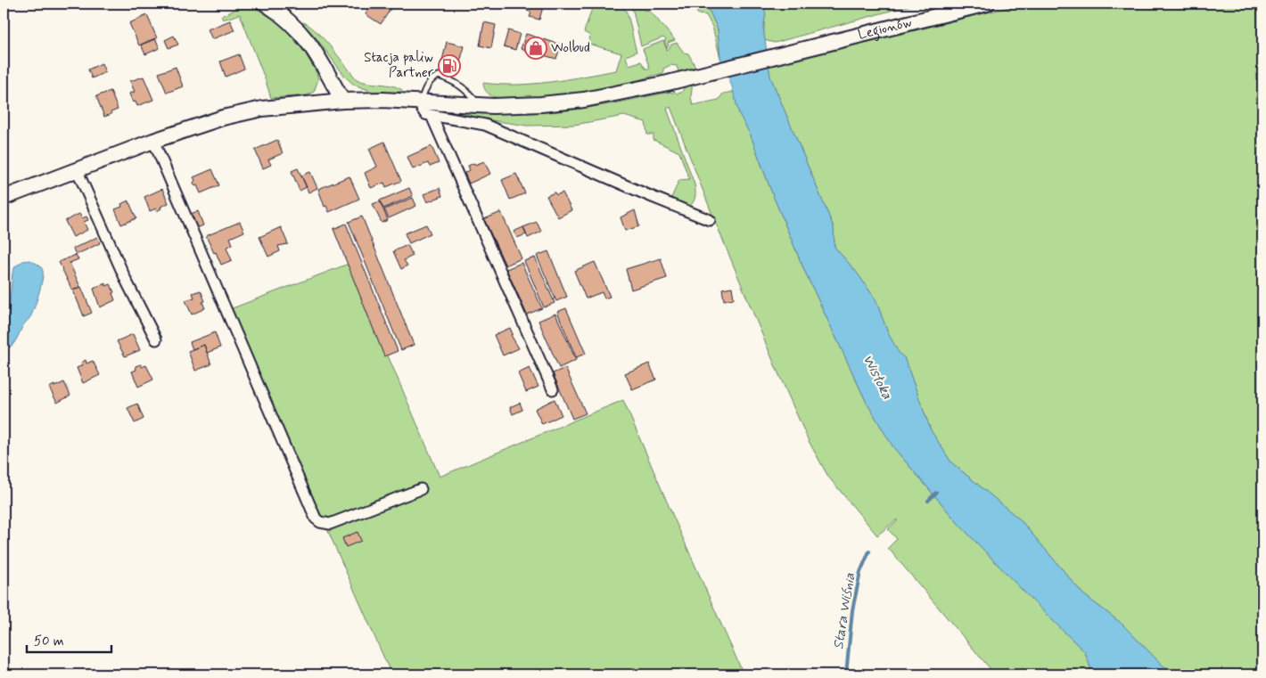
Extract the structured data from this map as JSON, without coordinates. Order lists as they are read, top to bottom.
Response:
{
  "streets": {
    "street": ["Legionów"]
  },
  "water": ["Wisłoka", "Stara Wiśnia"],
  "places": {
    "shop": ["Wolbud"],
    "fuel station": ["Stacja paliw Partner"]
  },
  "scale_bar": "50 m"
}
